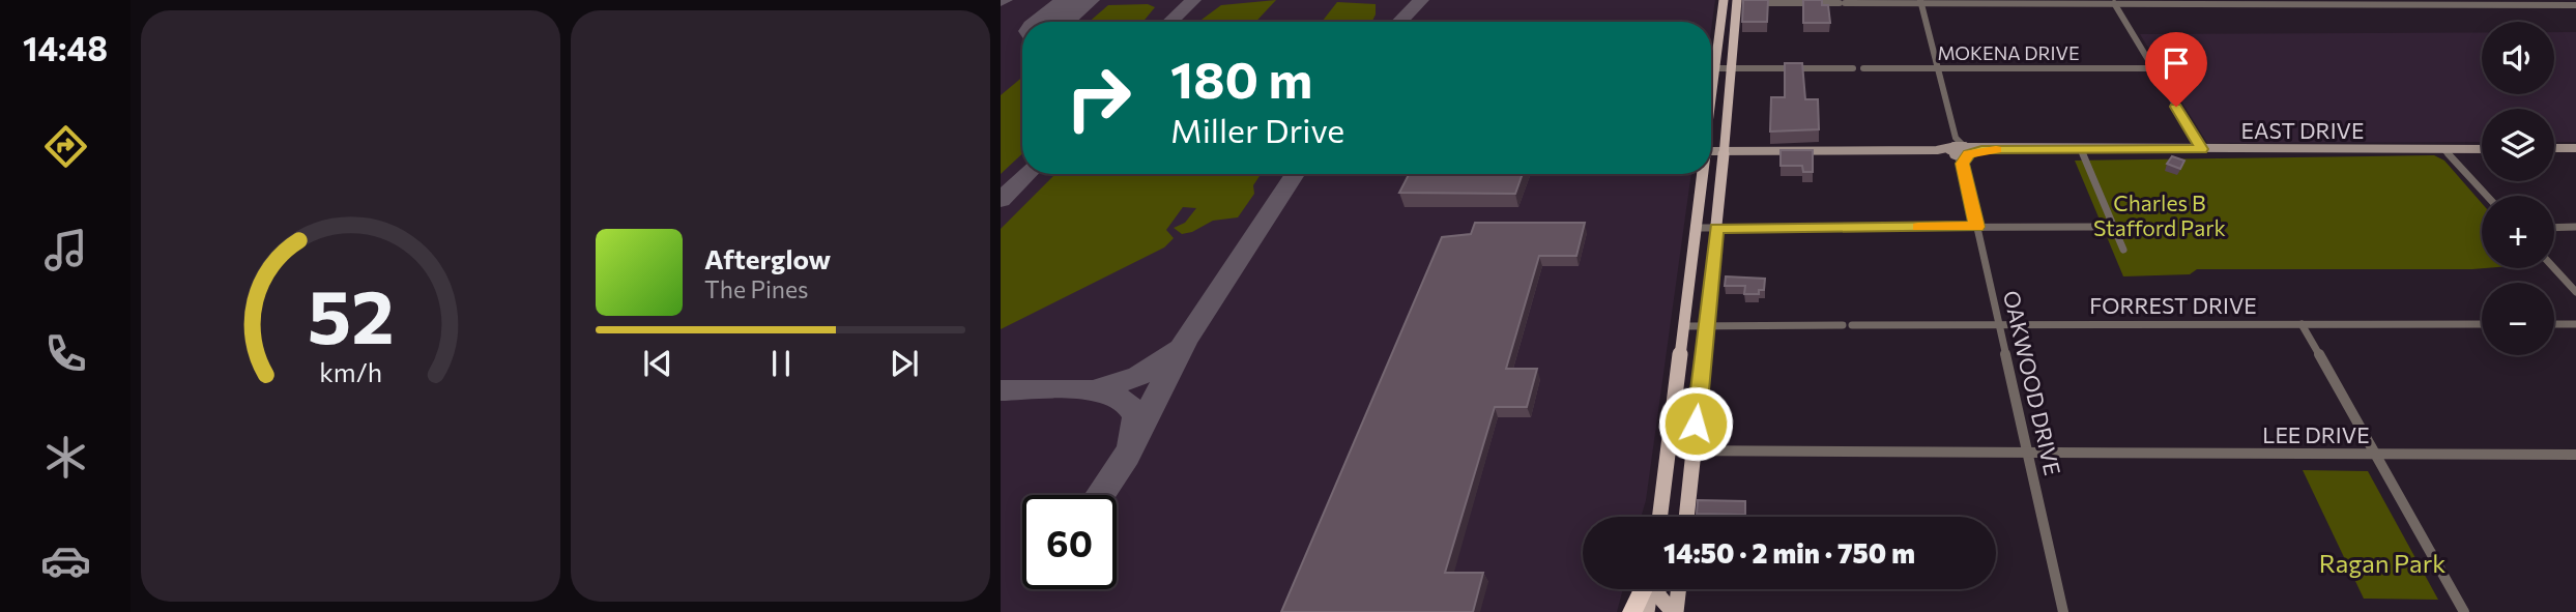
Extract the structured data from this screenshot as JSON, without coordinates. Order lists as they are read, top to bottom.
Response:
{
  "streets": {
    "street": [
      "MOKENA DRIVE",
      "EAST DRIVE",
      "FORREST DRIVE",
      "OAKWOOD DRIVE",
      "LEE DRIVE"
    ]
  },
  "crossings": [
    ["MOKENA DRIVE", "OAKWOOD DRIVE"],
    ["EAST DRIVE", "OAKWOOD DRIVE"],
    ["FORREST DRIVE", "OAKWOOD DRIVE"]
  ],
  "parks": ["Charles B Stafford Park", "Ragan Park"],
  "page": {
    "tabs": "14:48",
    "map_buttons": ["+", "−"],
    "turn": ["180 m", "Miller Drive"],
    "song": ["Afterglow", "The Pines"],
    "limit": "60",
    "trip": "14:50 · 2 min · 750 m",
    "gauge": ["52", "km/h"]
  }
}
